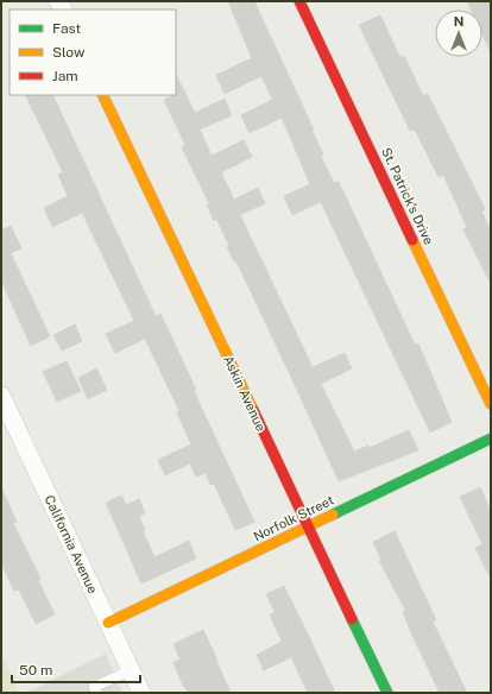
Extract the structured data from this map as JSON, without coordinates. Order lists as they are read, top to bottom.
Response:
{
  "streets": {
    "street": [
      "St. Patrick's Drive",
      "Askin Avenue",
      "Norfolk Street",
      "California Avenue"
    ]
  },
  "crossings": [
    ["Askin Avenue", "Norfolk Street"],
    ["Norfolk Street", "California Avenue"]
  ],
  "legend": ["Fast", "Slow", "Jam"],
  "scale_bar": "50 m",
  "north": "top"
}
